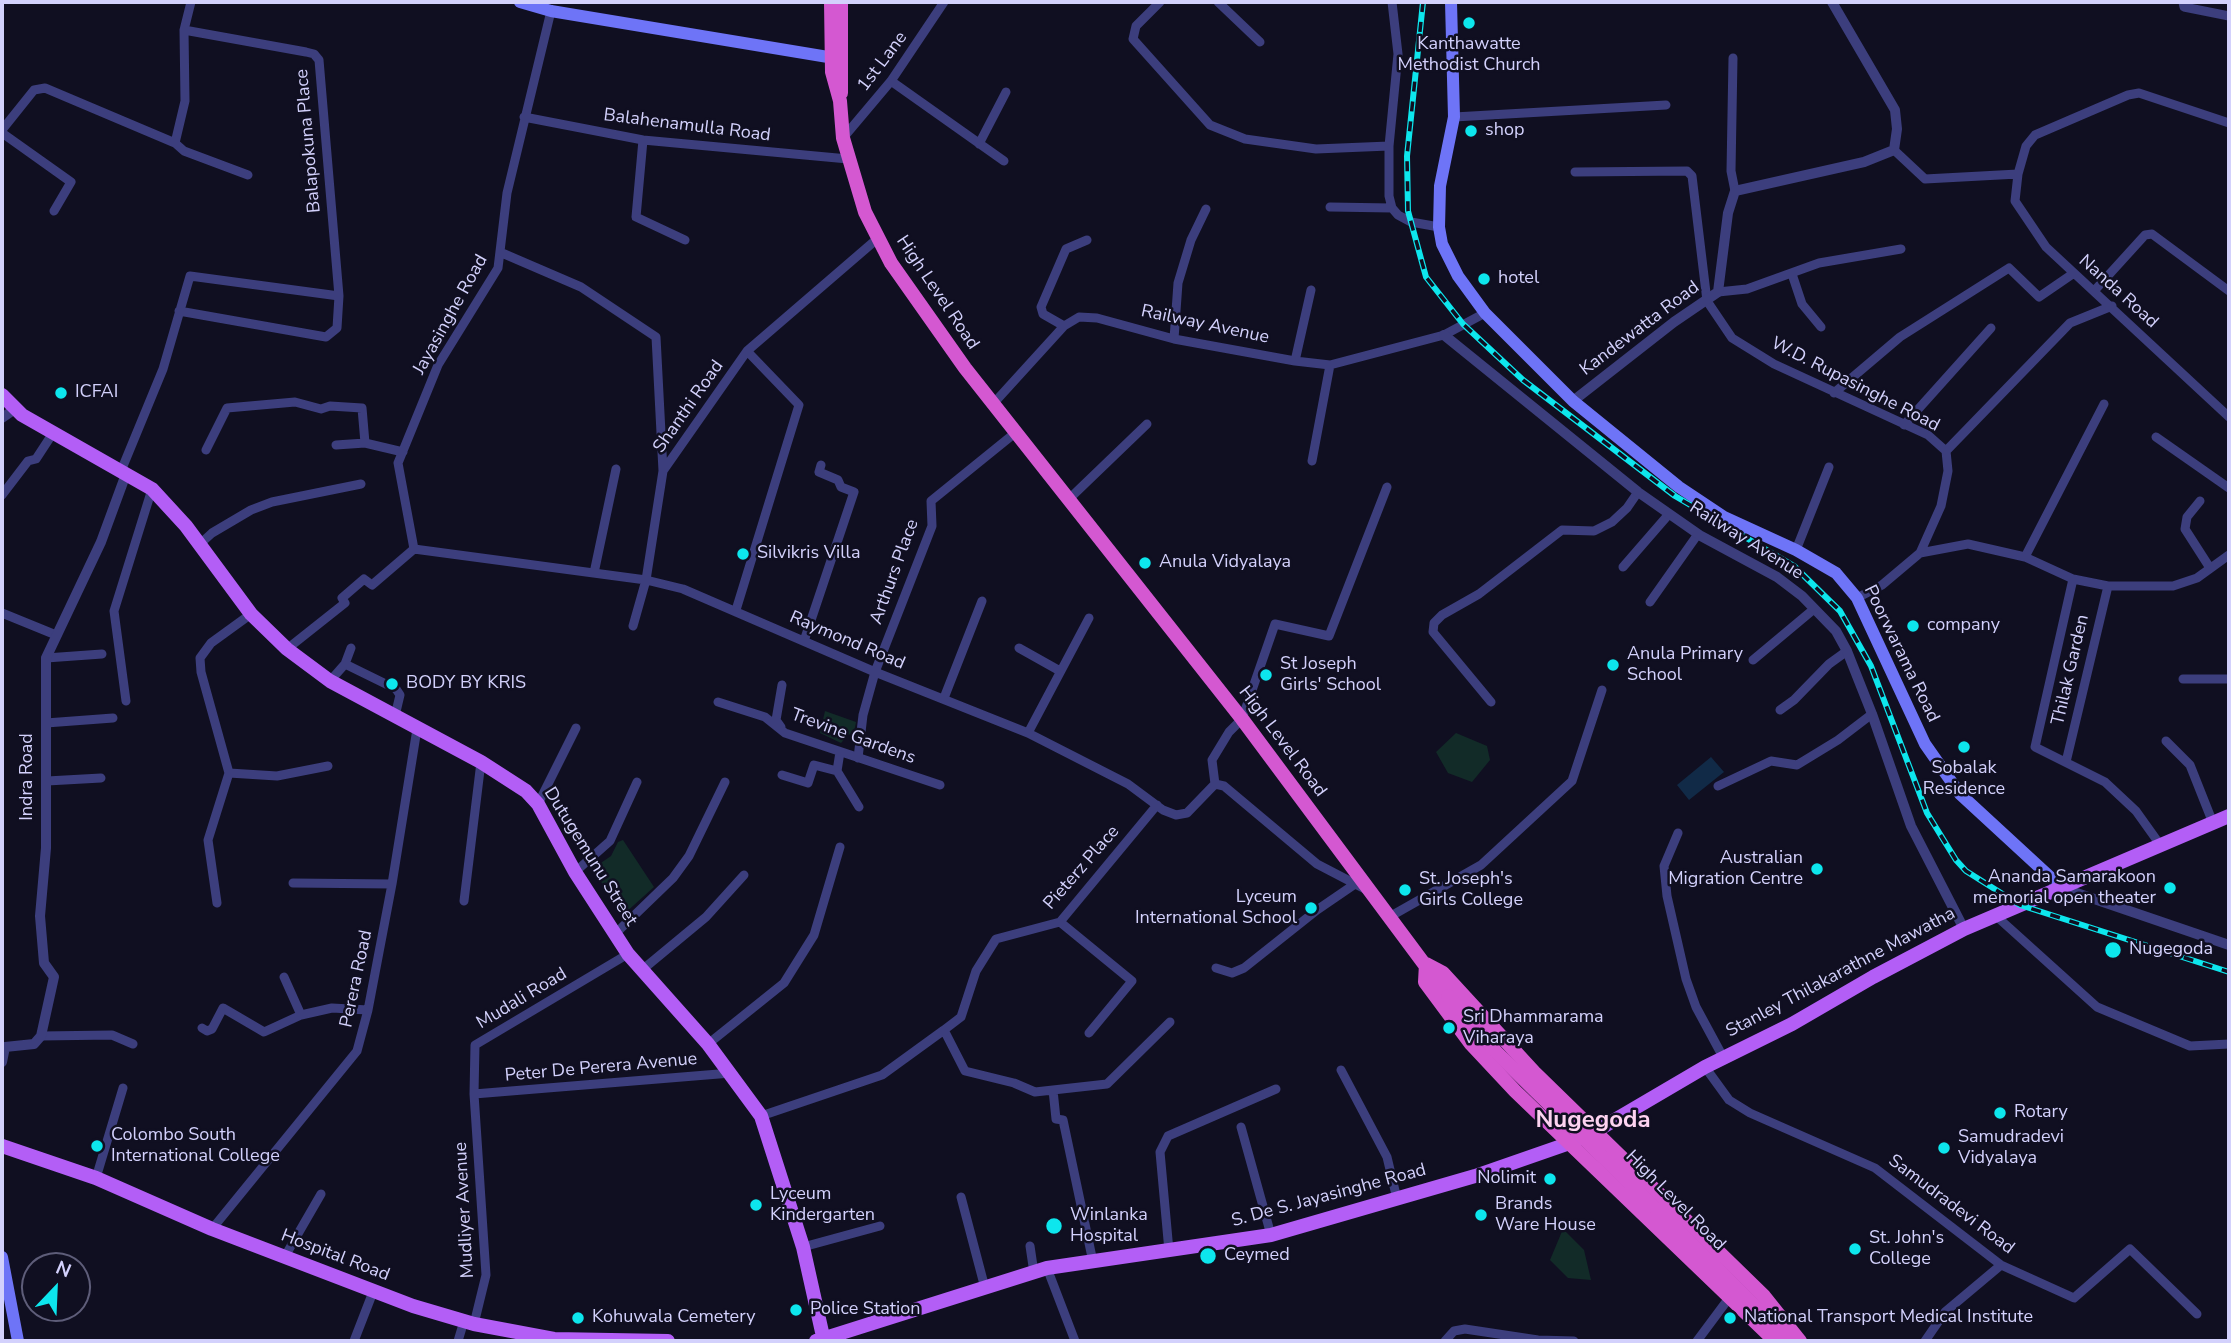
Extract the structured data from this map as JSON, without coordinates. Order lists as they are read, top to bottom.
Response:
{
  "streets": {
    "highway": ["High Level Road"],
    "main road": [
      "Poorwarama Road",
      "Dutugemunu Street",
      "Stanley Thilakarathne Mawatha",
      "S. De S. Jayasinghe Road",
      "Hospital Road"
    ],
    "street": [
      "1st Lane",
      "Balahenamulla Road",
      "Balapokuna Place",
      "Nanda Road",
      "Jayasinghe Road",
      "Railway Avenue",
      "Kandewatta Road",
      "W.D. Rupasinghe Road",
      "Shanthi Road",
      "Arthurs Place",
      "Raymond Road",
      "Thilak Garden",
      "Trevine Gardens",
      "Indra Road",
      "Pieterz Place",
      "Perera Road",
      "Mudali Road",
      "Peter De Perera Avenue",
      "Samudradevi Road",
      "Mudliyer Avenue"
    ]
  },
  "crossings": [
    ["1st Lane", "High Level Road"],
    ["Balahenamulla Road", "High Level Road"],
    ["Balahenamulla Road", "Jayasinghe Road"],
    ["High Level Road", "Shanthi Road"],
    ["High Level Road", "Arthurs Place"],
    ["Jayasinghe Road", "Shanthi Road"],
    ["Jayasinghe Road", "Raymond Road"],
    ["Railway Avenue", "Poorwarama Road"],
    ["Railway Avenue", "Stanley Thilakarathne Mawatha"],
    ["Kandewatta Road", "W.D. Rupasinghe Road"],
    ["Kandewatta Road", "Poorwarama Road"],
    ["Arthurs Place", "Raymond Road"],
    ["Arthurs Place", "Trevine Gardens"],
    ["Raymond Road", "Pieterz Place"],
    ["Poorwarama Road", "Stanley Thilakarathne Mawatha"],
    ["Indra Road", "Dutugemunu Street"],
    ["Dutugemunu Street", "Pieterz Place"],
    ["Dutugemunu Street", "Perera Road"],
    ["Dutugemunu Street", "Mudali Road"],
    ["Dutugemunu Street", "Peter De Perera Avenue"],
    ["Dutugemunu Street", "S. De S. Jayasinghe Road"],
    ["Stanley Thilakarathne Mawatha", "S. De S. Jayasinghe Road"],
    ["Stanley Thilakarathne Mawatha", "Samudradevi Road"],
    ["Perera Road", "Hospital Road"],
    ["Mudali Road", "Peter De Perera Avenue"],
    ["Mudali Road", "Mudliyer Avenue"],
    ["Peter De Perera Avenue", "Mudliyer Avenue"],
    ["Mudliyer Avenue", "Hospital Road"]
  ],
  "districts": ["Nugegoda"],
  "places": [
    "Kanthawatte Methodist Church",
    "shop",
    "hotel",
    "ICFAI",
    "Silvikris Villa",
    "Anula Vidyalaya",
    "company",
    "Anula Primary School",
    "St Joseph Girls' School",
    "BODY BY KRIS",
    "Sobalak Residence",
    "Australian Migration Centre",
    "Ananda Samarakoon memorial open theater",
    "St. Joseph's Girls College",
    "Lyceum International School",
    "Nugegoda",
    "Sri Dhammarama Viharaya",
    "Rotary",
    "Colombo South International College",
    "Samudradevi Vidyalaya",
    "Nolimit",
    "Lyceum Kindergarten",
    "Brands Ware House",
    "Winlanka Hospital",
    "St. John's College",
    "Ceymed",
    "Police Station",
    "Kohuwala Cemetery",
    "National Transport Medical Institute"
  ],
  "north": "top right"
}
